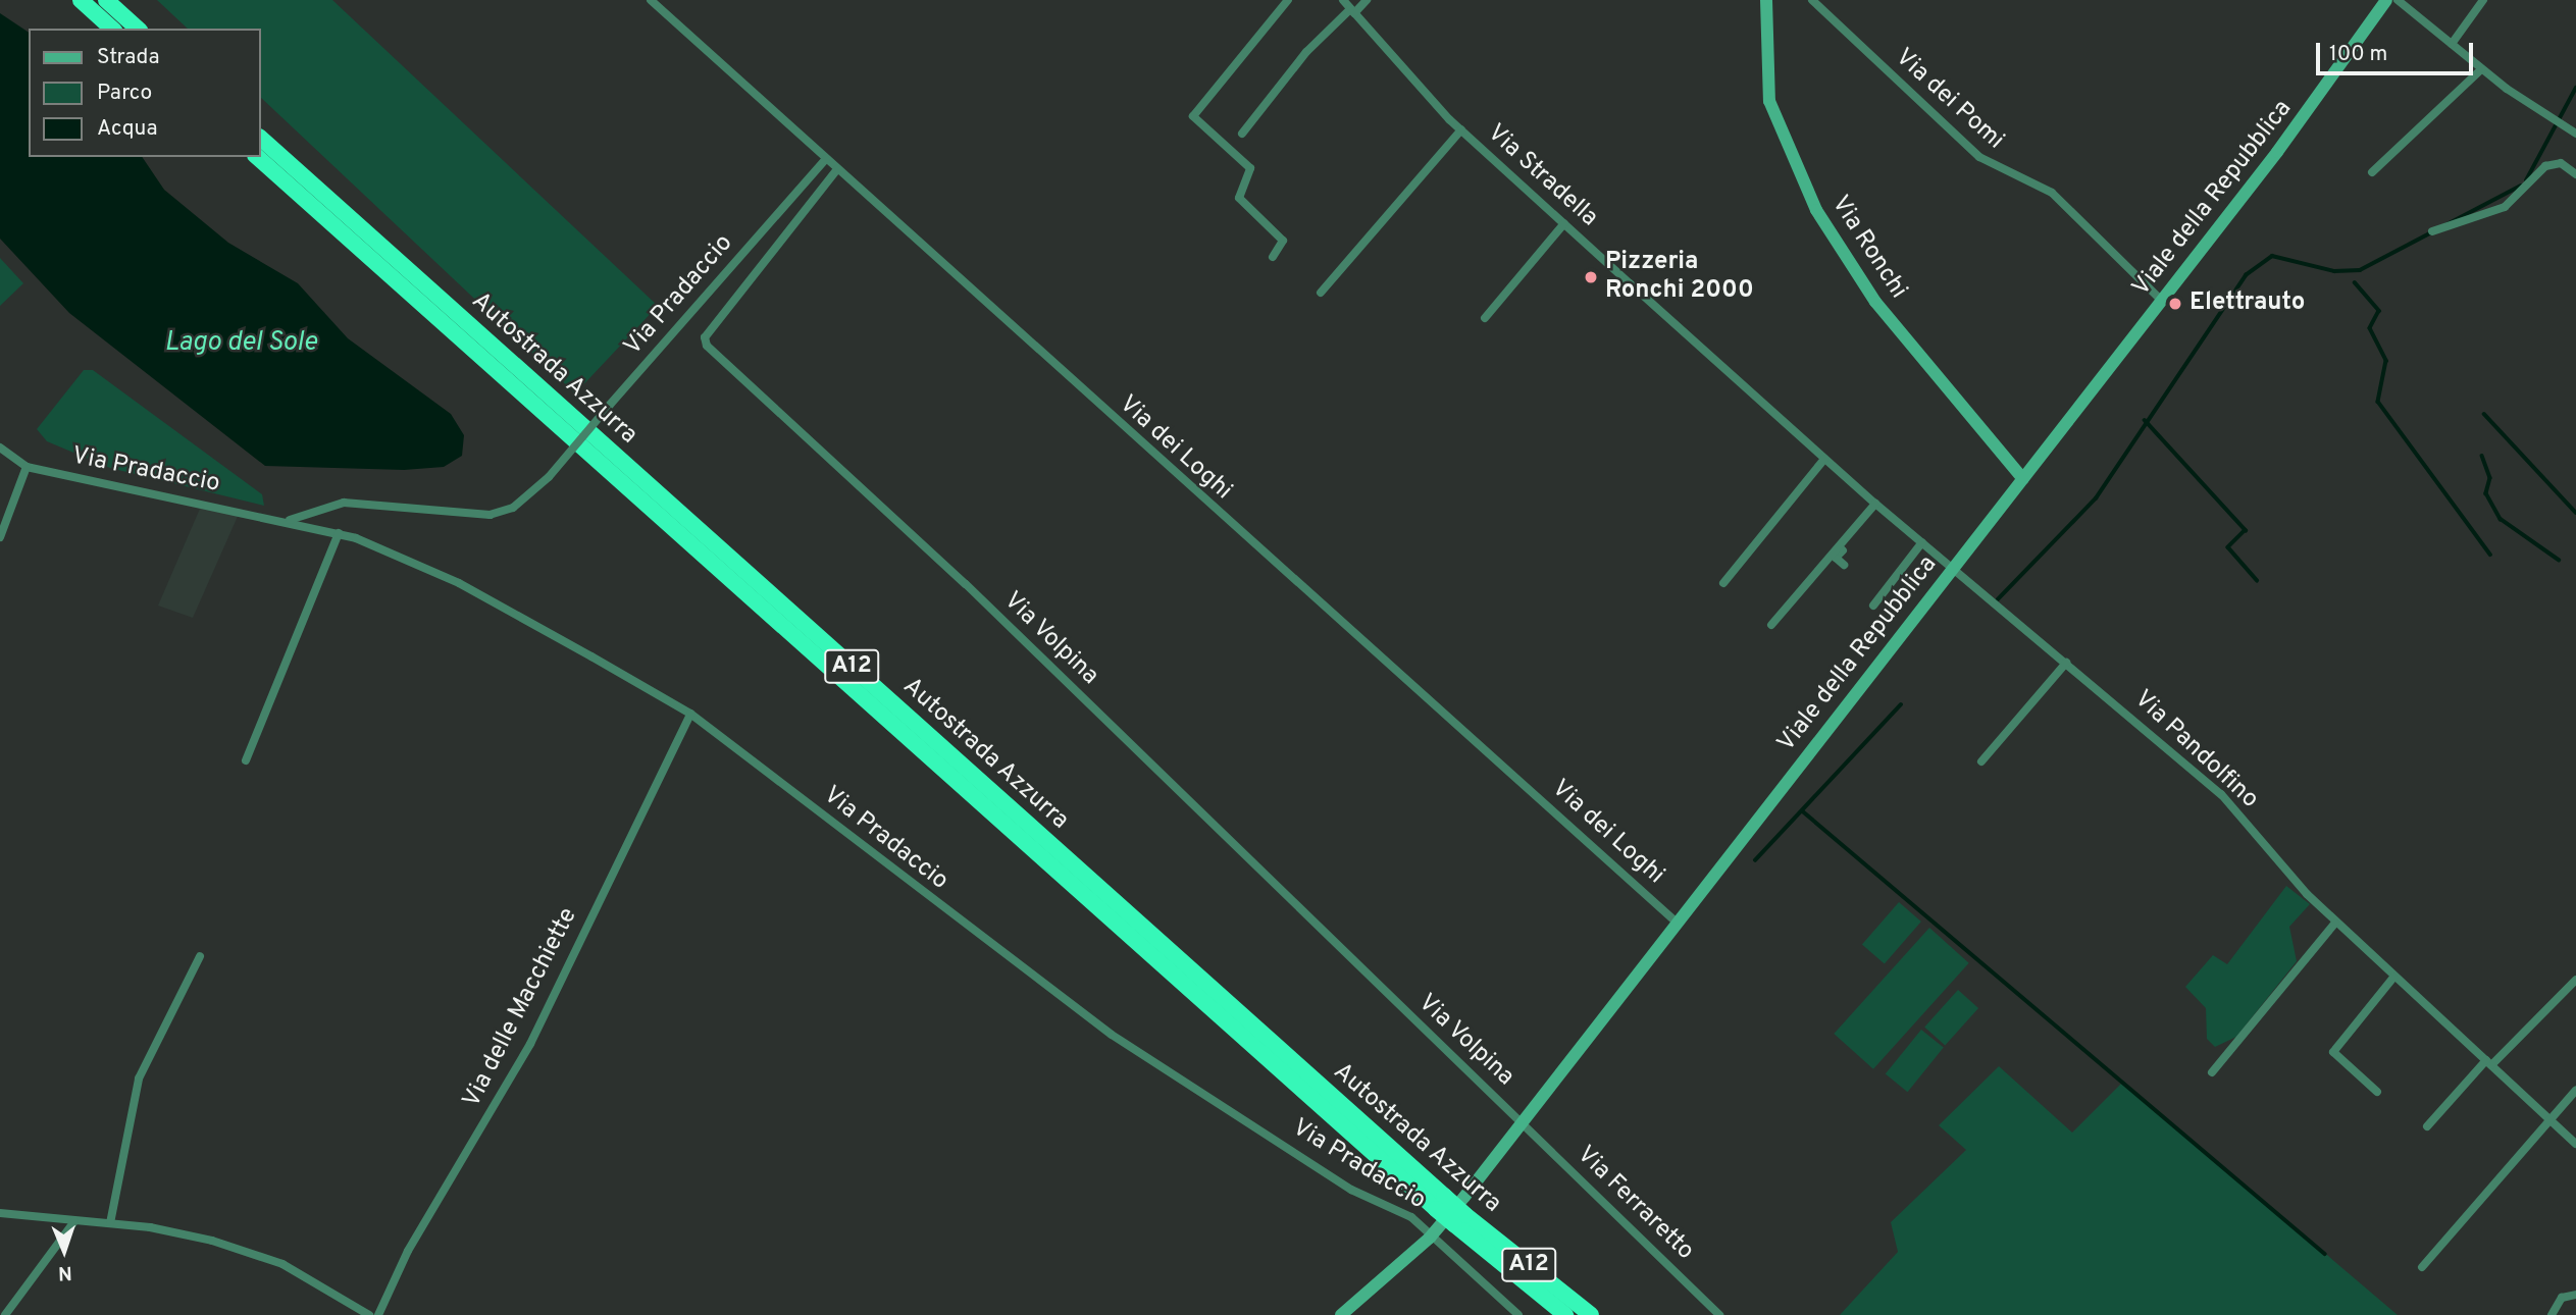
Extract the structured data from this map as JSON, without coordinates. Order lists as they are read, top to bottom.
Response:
{
  "streets": {
    "highway": ["Autostrada Azzurra", "A12"],
    "main road": ["Viale della Repubblica", "Via Ronchi"],
    "street": [
      "Via dei Pomi",
      "Via Stradella",
      "Via Pradaccio",
      "Via dei Loghi",
      "Via Volpina",
      "Via Pandolfino",
      "Via delle Macchiette",
      "Via Ferraretto"
    ]
  },
  "crossings": [
    ["Via dei Pomi", "Viale della Repubblica"],
    ["Via Stradella", "Viale della Repubblica"],
    ["Via Stradella", "Via Pandolfino"],
    ["Viale della Repubblica", "Via Ronchi"],
    ["Viale della Repubblica", "Via Pradaccio"],
    ["Viale della Repubblica", "Via dei Loghi"],
    ["Viale della Repubblica", "Via Volpina"],
    ["Viale della Repubblica", "Via Pandolfino"],
    ["Viale della Repubblica", "Via Ferraretto"],
    ["Via Pradaccio", "Via dei Loghi"],
    ["Via Pradaccio", "Via delle Macchiette"],
    ["Via dei Loghi", "Via Volpina"],
    ["Via Volpina", "Via Ferraretto"]
  ],
  "water": ["Lago del Sole"],
  "places": ["Pizzeria Ronchi 2000", "Elettrauto"],
  "legend": ["Strada", "Parco", "Acqua"],
  "scale_bar": "100 m",
  "north": "bottom"
}
